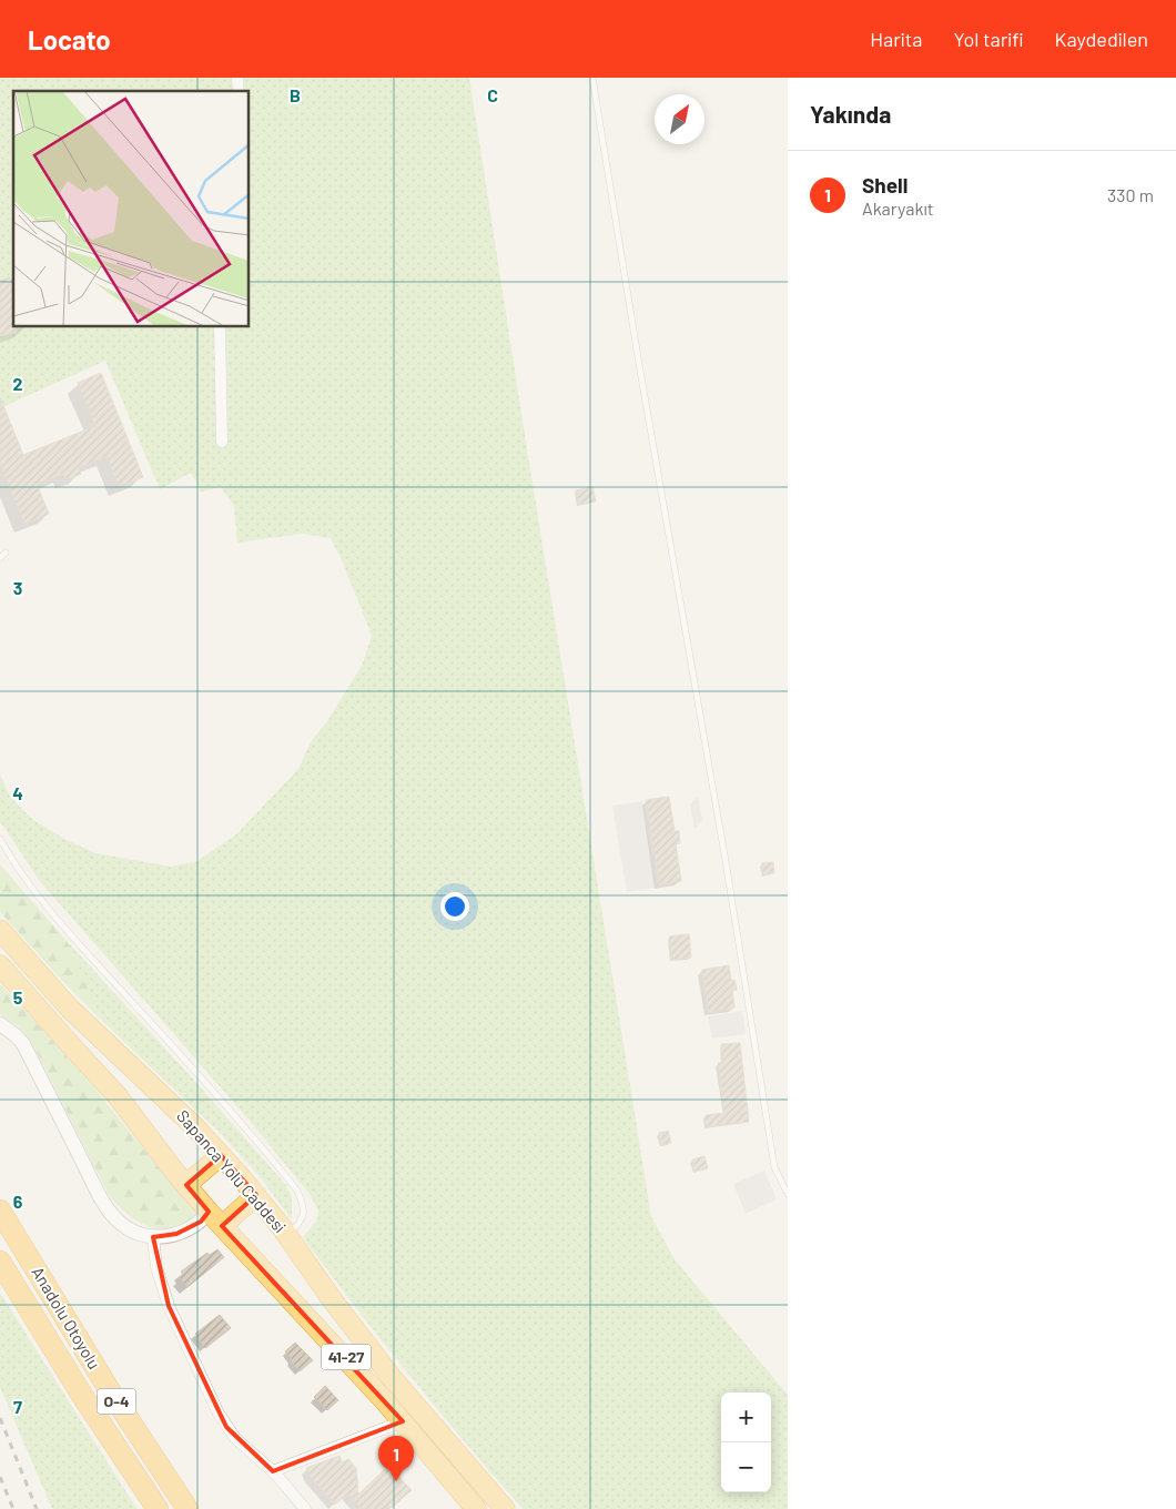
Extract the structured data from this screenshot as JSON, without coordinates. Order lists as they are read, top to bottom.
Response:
{
  "streets": {
    "highway": [
      "Sapanca Yolu Caddesi",
      "Anadolu Otoyolu",
      "41-27",
      "O-4"
    ]
  },
  "north": "top right",
  "page": {
    "header": "Locato",
    "nav": ["Harita", "Yol tarifi", "Kaydedilen"],
    "heading": "Yakında",
    "list": [
      {
        "mark": "1",
        "name": "Shell",
        "note": "Akaryakıt",
        "value": "330 m"
      }
    ],
    "map_buttons": ["+", "−"],
    "pins": "1"
  },
  "grid": {
    "columns": ["B", "C"],
    "rows": [
      "2",
      "3",
      "4",
      "5",
      "6",
      "7"
    ]
  }
}
